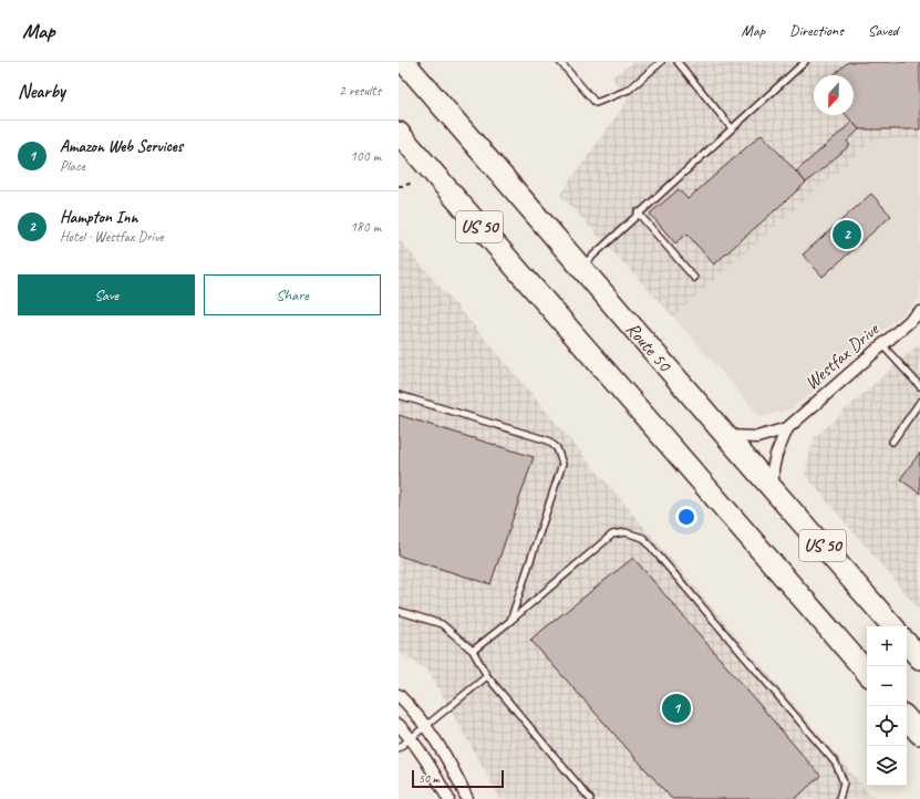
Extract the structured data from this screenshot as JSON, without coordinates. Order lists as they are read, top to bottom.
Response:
{
  "streets": {
    "highway": ["US 50", "Route 50"],
    "street": ["Westfax Drive"]
  },
  "crossings": [
    ["Route 50", "Westfax Drive"]
  ],
  "scale_bar": "50 m",
  "north": "bottom",
  "page": {
    "header": "Map",
    "nav": ["Map", "Directions", "Saved"],
    "heading": ["Nearby", "2 results"],
    "list": [
      {
        "mark": "1",
        "name": "Amazon Web Services",
        "note": "Place",
        "value": "100 m"
      },
      {
        "mark": "2",
        "name": "Hampton Inn",
        "note": "Hotel · Westfax Drive",
        "value": "180 m"
      }
    ],
    "pins": ["2", "1"],
    "buttons": ["Save", "Share"],
    "map_buttons": ["+", "−"],
    "scale": "50 m"
  }
}
